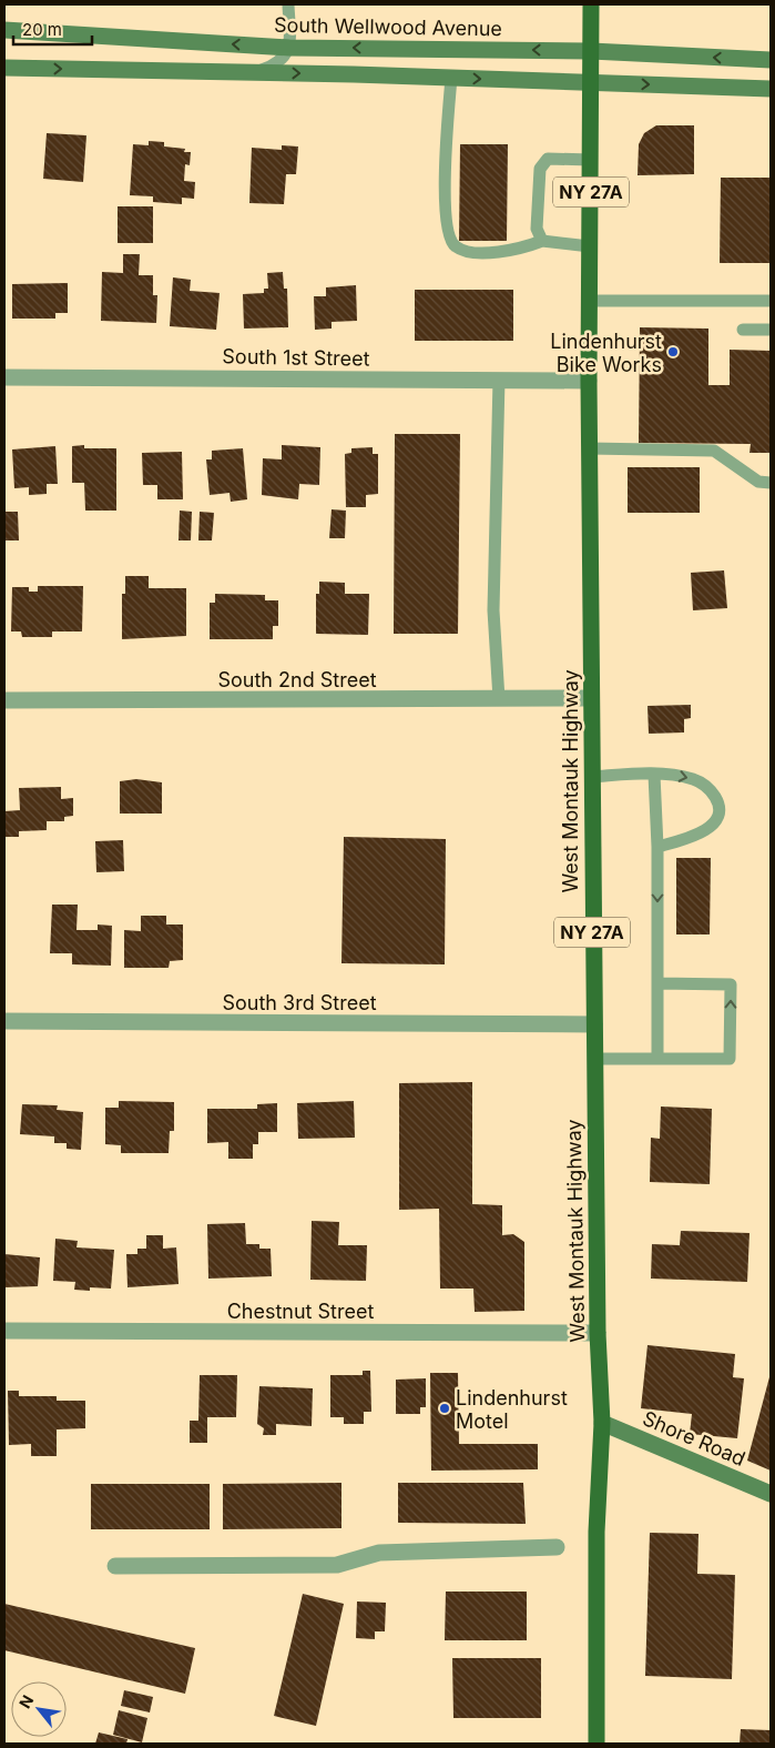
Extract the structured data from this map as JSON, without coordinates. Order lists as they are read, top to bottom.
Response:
{
  "streets": {
    "main road": [
      "South Wellwood Avenue",
      "NY 27A",
      "West Montauk Highway",
      "Shore Road"
    ],
    "street": [
      "South 1st Street",
      "South 2nd Street",
      "South 3rd Street",
      "Chestnut Street"
    ]
  },
  "crossings": [
    ["South Wellwood Avenue", "NY 27A"],
    ["South Wellwood Avenue", "West Montauk Highway"],
    ["NY 27A", "West Montauk Highway"],
    ["South 1st Street", "West Montauk Highway"],
    ["South 2nd Street", "West Montauk Highway"],
    ["West Montauk Highway", "South 3rd Street"],
    ["West Montauk Highway", "Chestnut Street"],
    ["West Montauk Highway", "Shore Road"]
  ],
  "places": ["Lindenhurst Bike Works", "Lindenhurst Motel"],
  "scale_bar": "20 m",
  "north": "top left"
}
